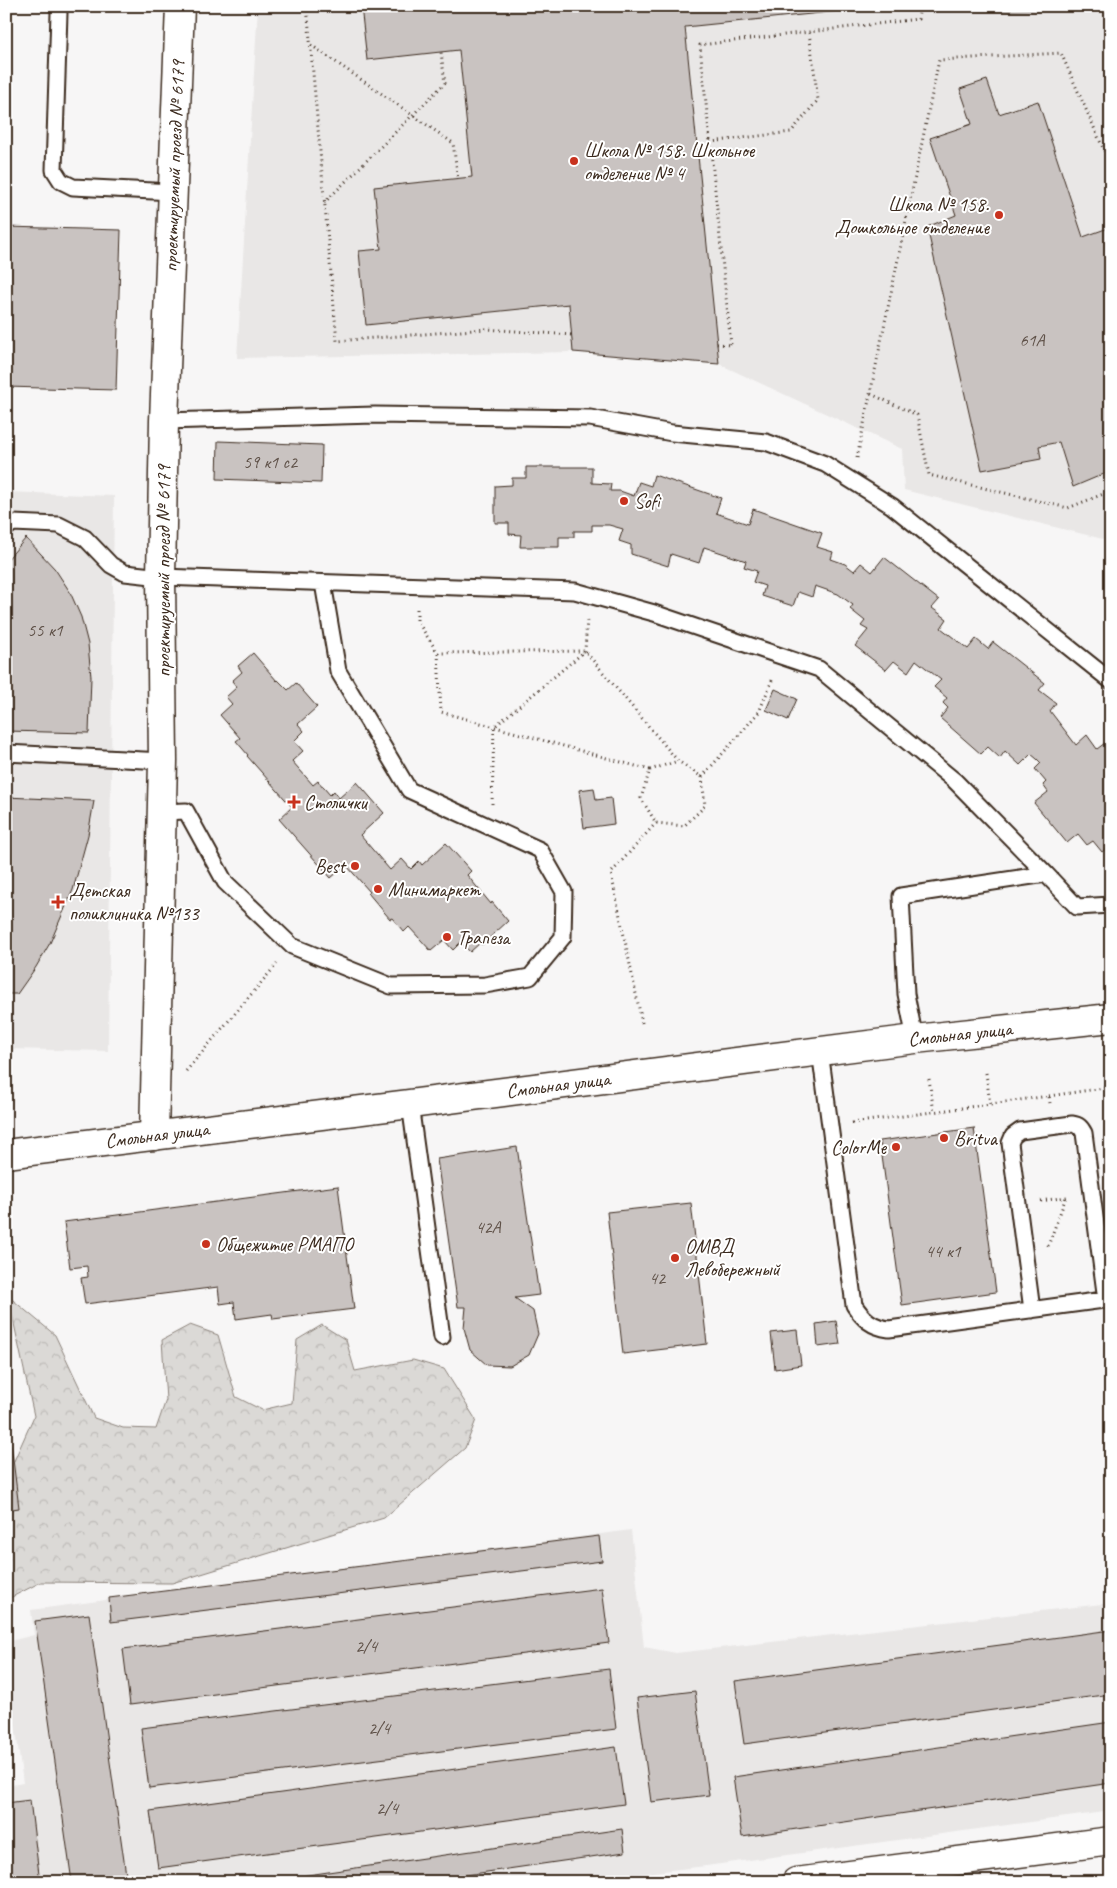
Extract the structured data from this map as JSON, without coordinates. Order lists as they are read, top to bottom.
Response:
{
  "streets": {
    "street": ["проектируемый проезд № 6179", "Смольная улица"]
  },
  "crossings": [
    ["проектируемый проезд № 6179", "Смольная улица"]
  ],
  "places": {
    "other": [
      "Школа № 158. Школьное отделение № 4",
      "Школа № 158. Дошкольное отделение",
      "Sofi",
      "Best",
      "Минимаркет",
      "Трапеза",
      "Britva",
      "ColorMe",
      "Общежитие РМАПО",
      "ОМВД Левобережный"
    ],
    "health": ["Столички", "Детская поликлиника №133"]
  },
  "house_numbers": [
    "61А",
    "59 к1 с2",
    "55 к1",
    "42А",
    "44 к1",
    "42",
    "2/4",
    "2/4",
    "2/4"
  ]
}
